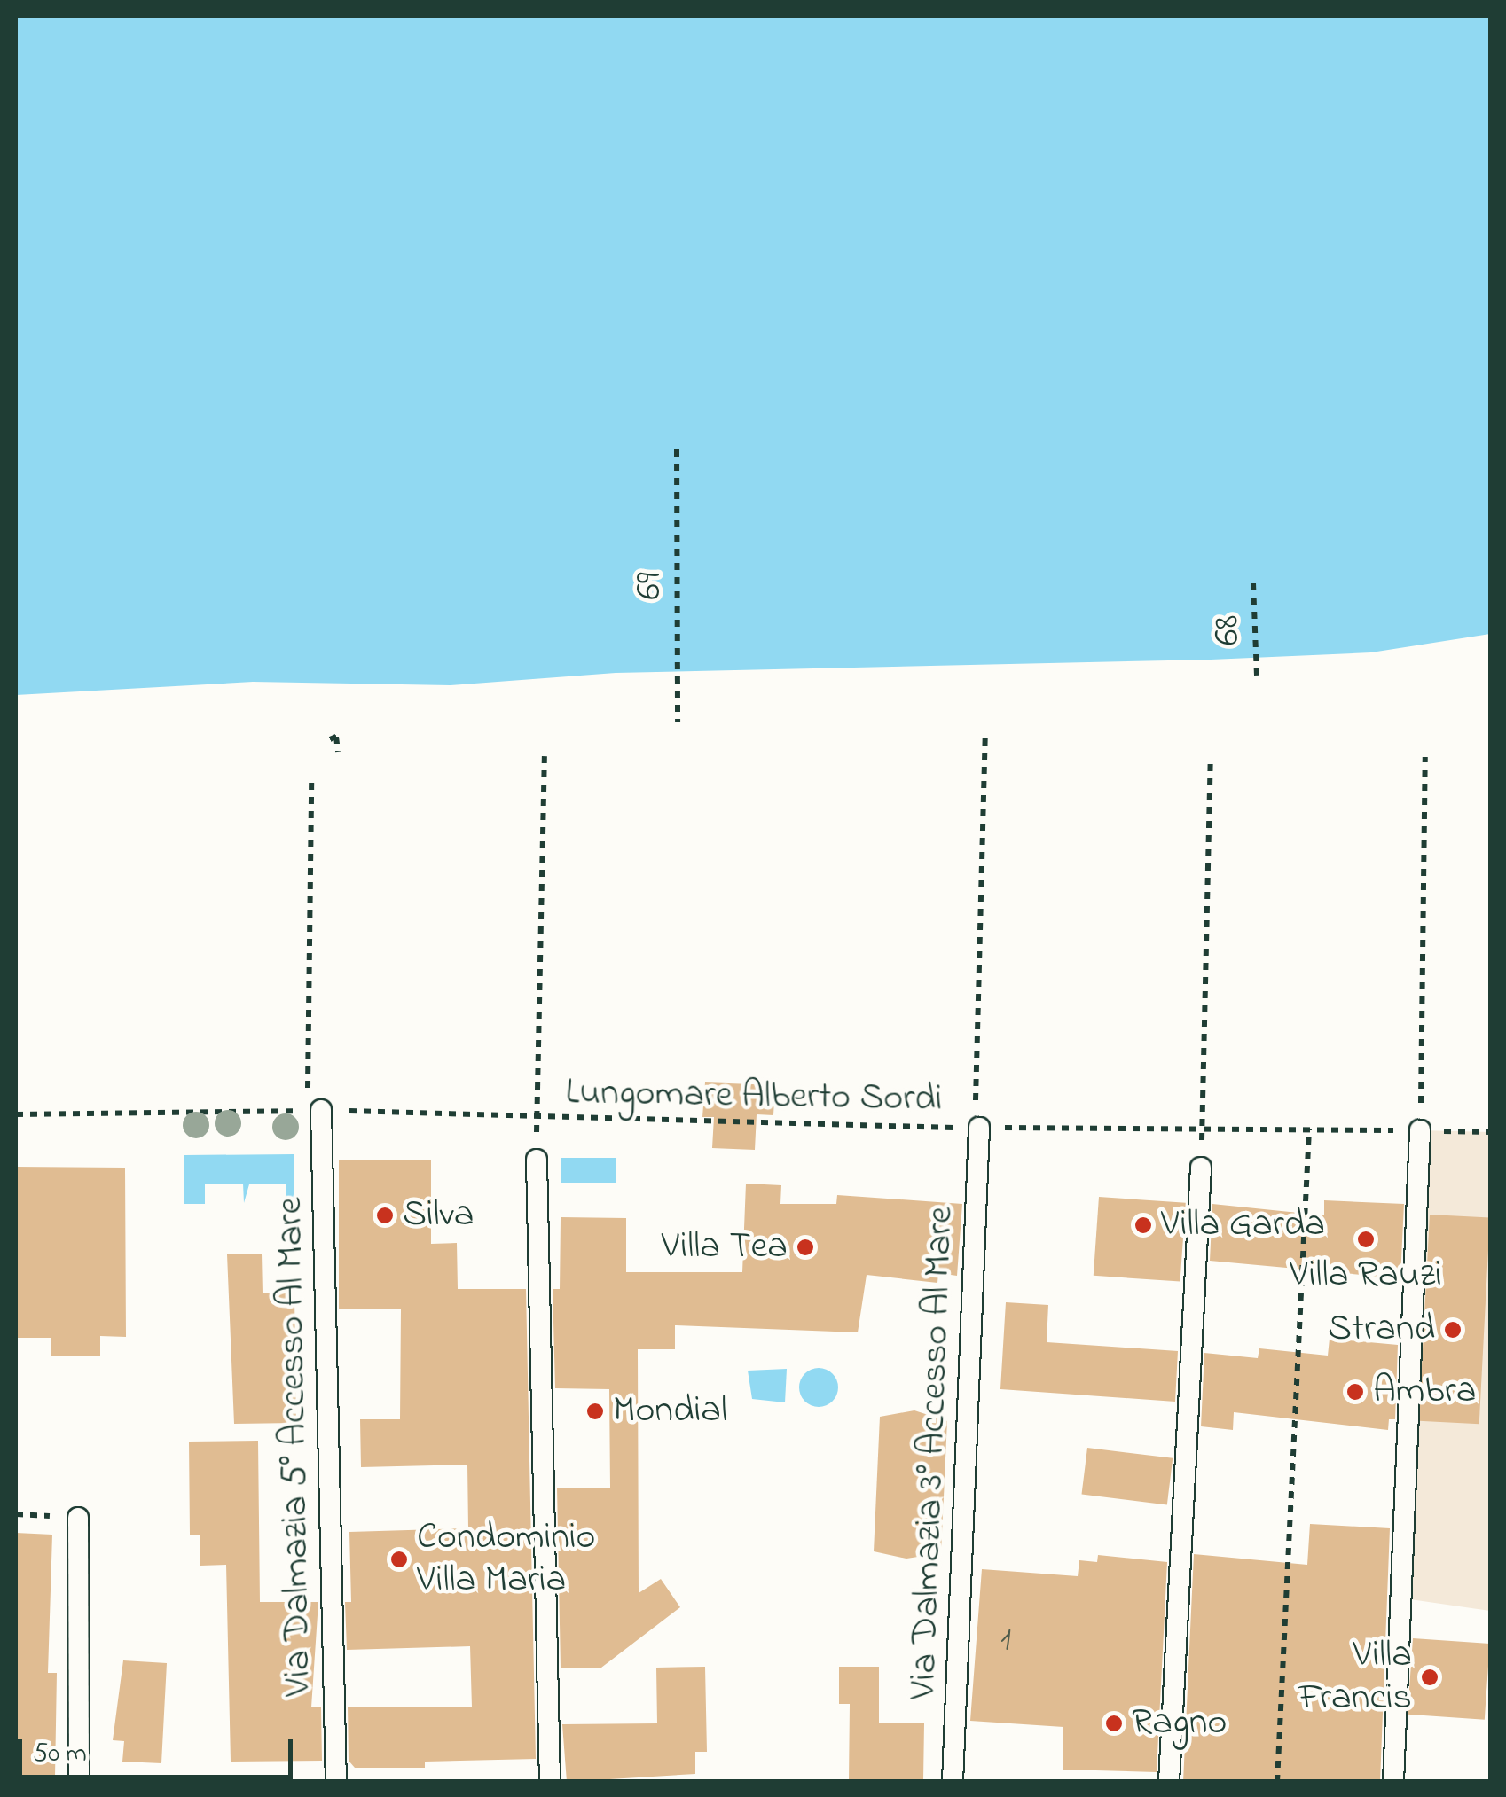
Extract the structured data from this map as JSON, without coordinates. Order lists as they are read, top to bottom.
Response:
{
  "streets": {
    "lane": ["Via Dalmazia 5° Accesso Al Mare", "Via Dalmazia 3° Accesso Al Mare"],
    "path": ["69", "68", "Lungomare Alberto Sordi"]
  },
  "crossings": [
    ["Lungomare Alberto Sordi", "Via Dalmazia 5° Accesso Al Mare"],
    ["Lungomare Alberto Sordi", "Via Dalmazia 3° Accesso Al Mare"]
  ],
  "places": [
    "Silva",
    "Villa Garda",
    "Villa Rauzi",
    "Villa Tea",
    "Strand",
    "Ambra",
    "Mondial",
    "Condominio Villa Maria",
    "Villa Francis",
    "Ragno"
  ],
  "house_numbers": ["1"],
  "scale_bar": "50 m"
}
